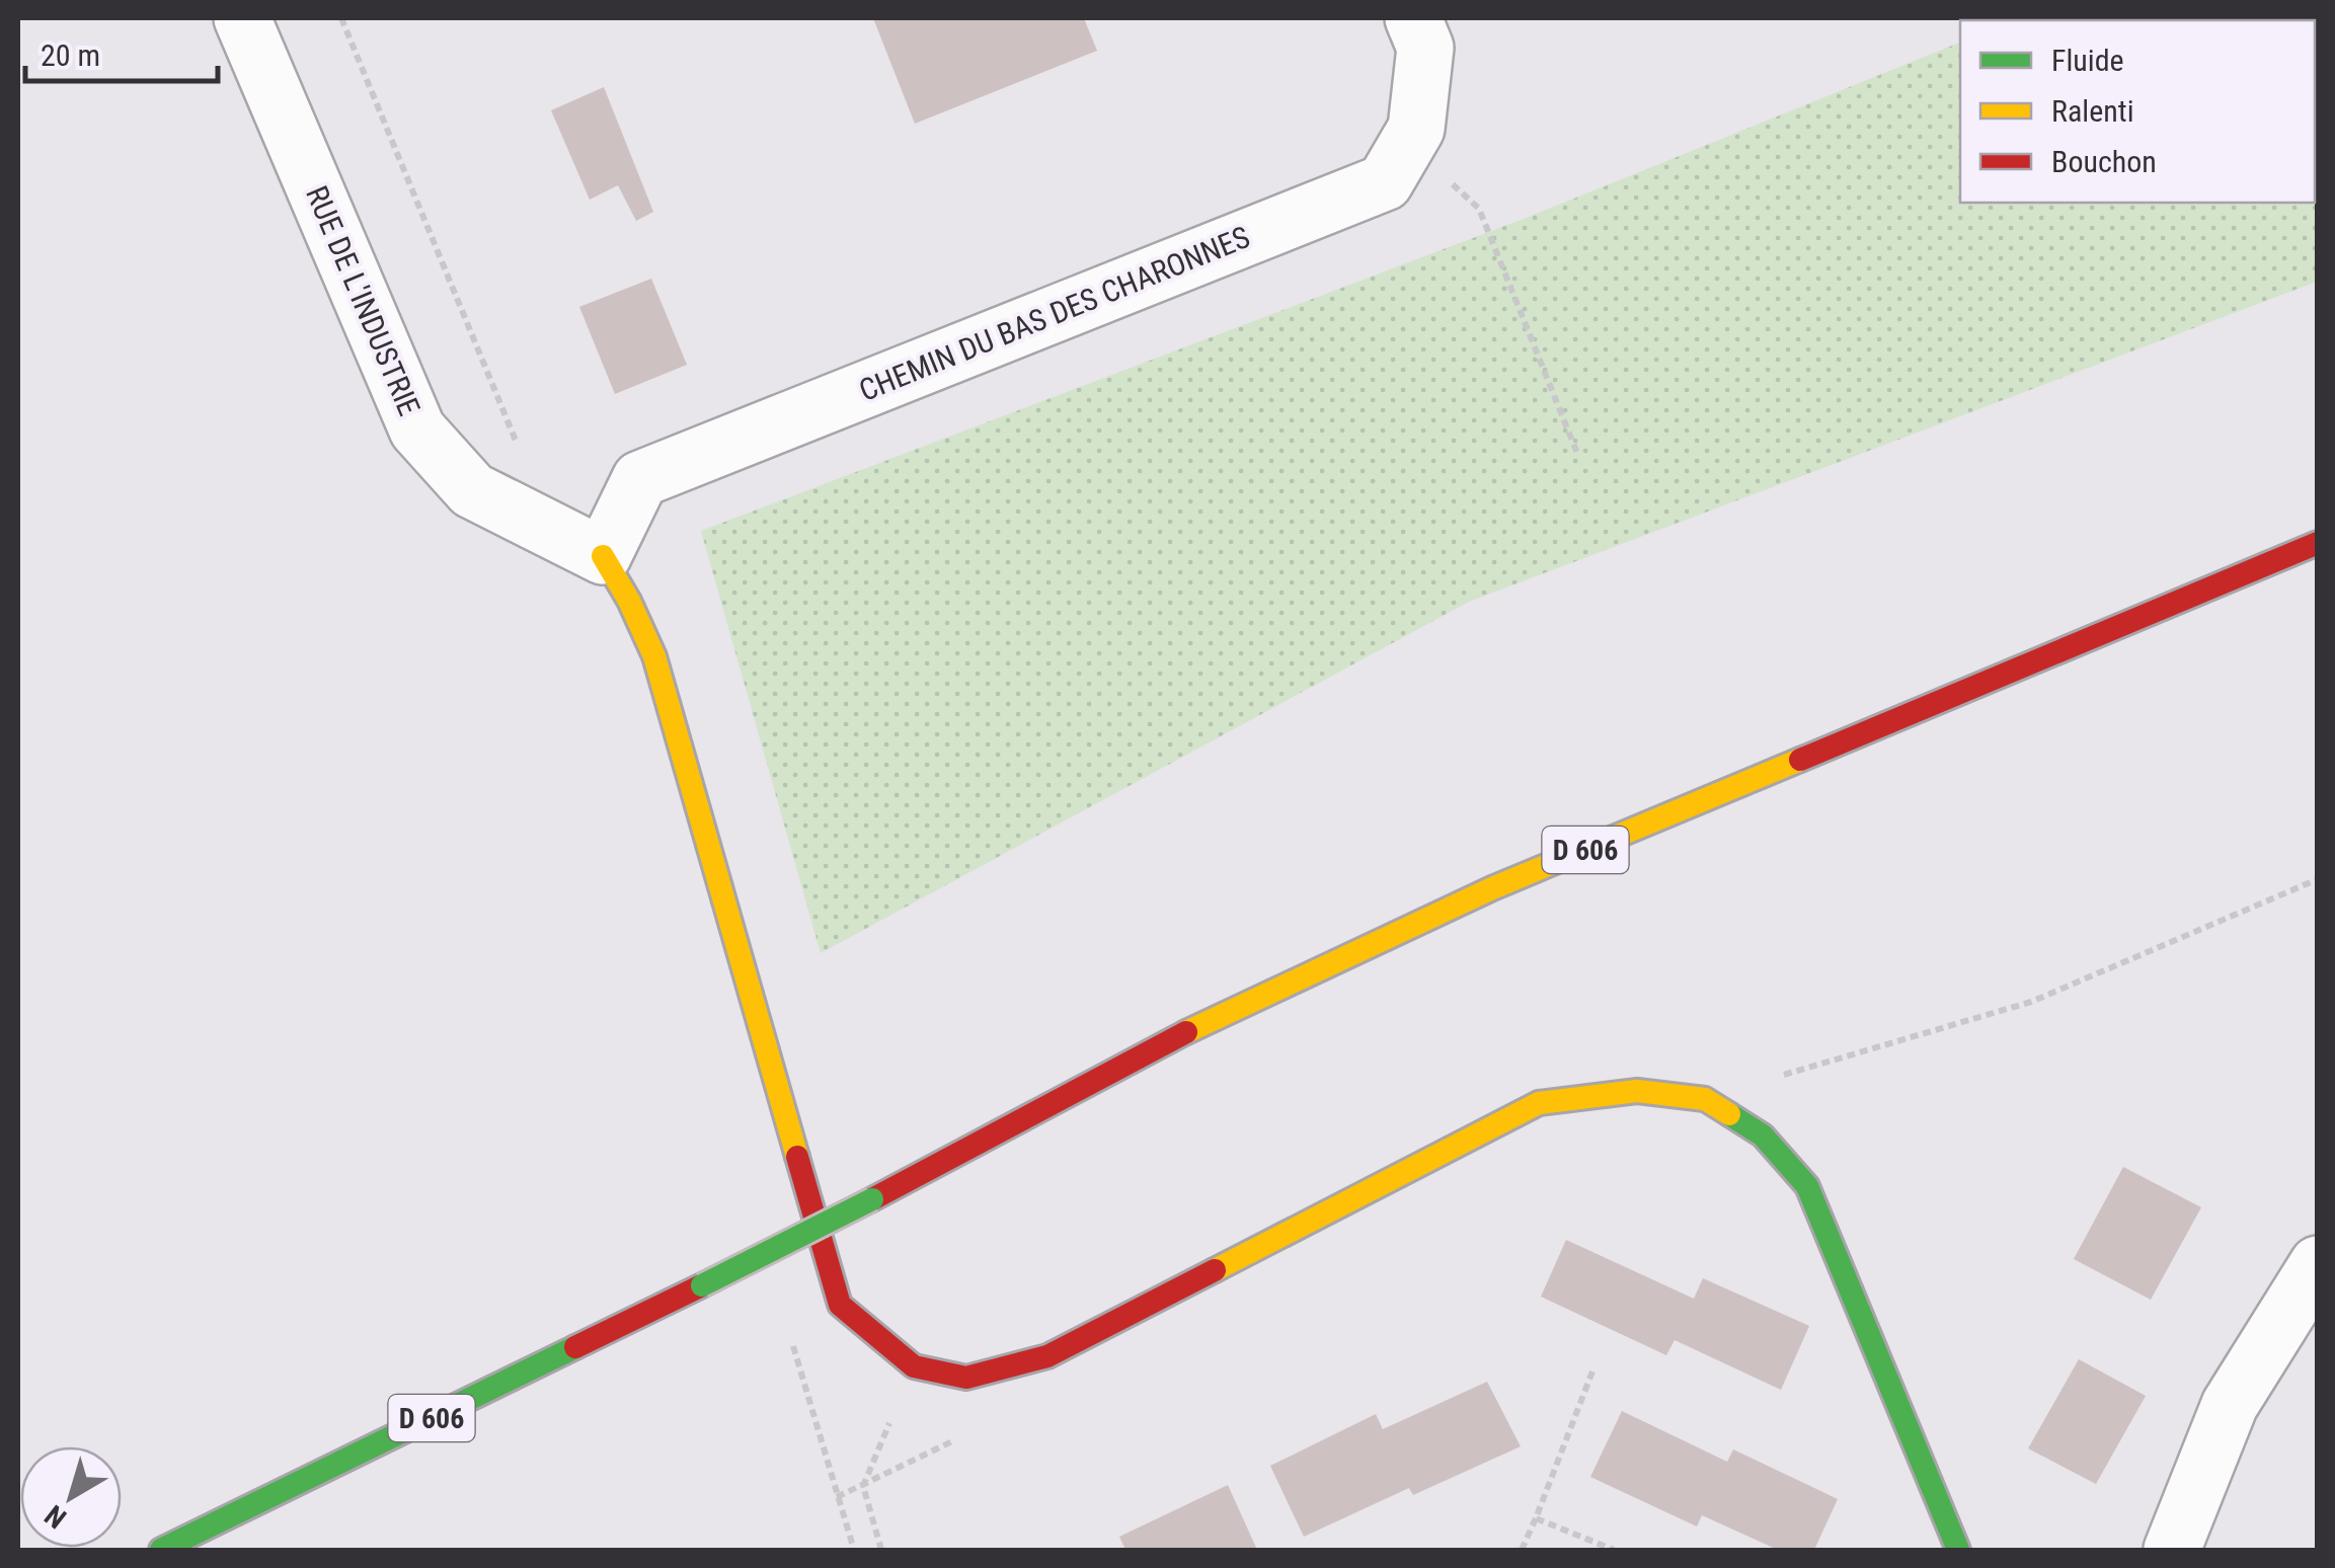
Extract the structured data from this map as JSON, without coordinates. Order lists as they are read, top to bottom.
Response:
{
  "streets": {
    "main road": ["D 606"],
    "street": ["RUE DE L'INDUSTRIE", "CHEMIN DU BAS DES CHARONNES"]
  },
  "crossings": [
    ["RUE DE L'INDUSTRIE", "CHEMIN DU BAS DES CHARONNES"]
  ],
  "legend": ["Fluide", "Ralenti", "Bouchon"],
  "scale_bar": "20 m",
  "north": "bottom left"
}
